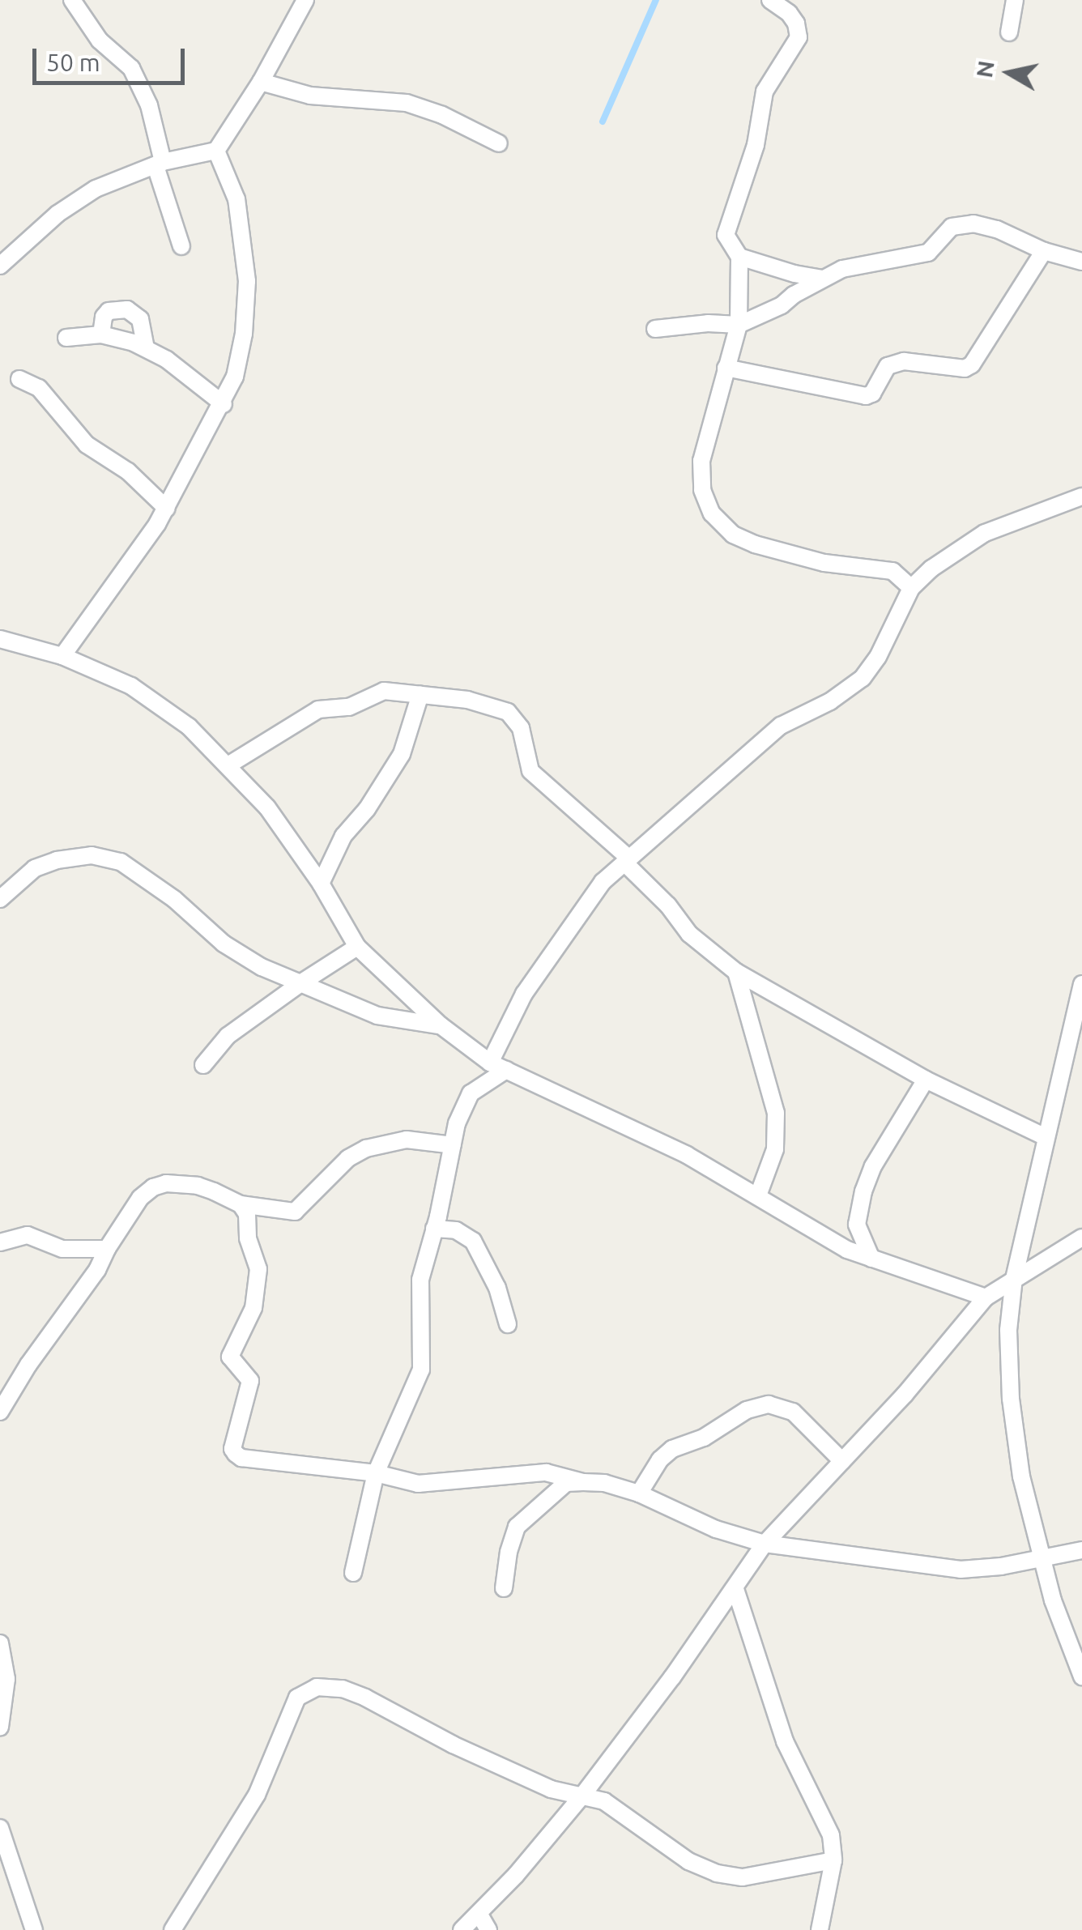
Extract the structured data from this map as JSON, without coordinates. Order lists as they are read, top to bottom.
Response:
{
  "scale_bar": "50 m",
  "north": "left"
}
